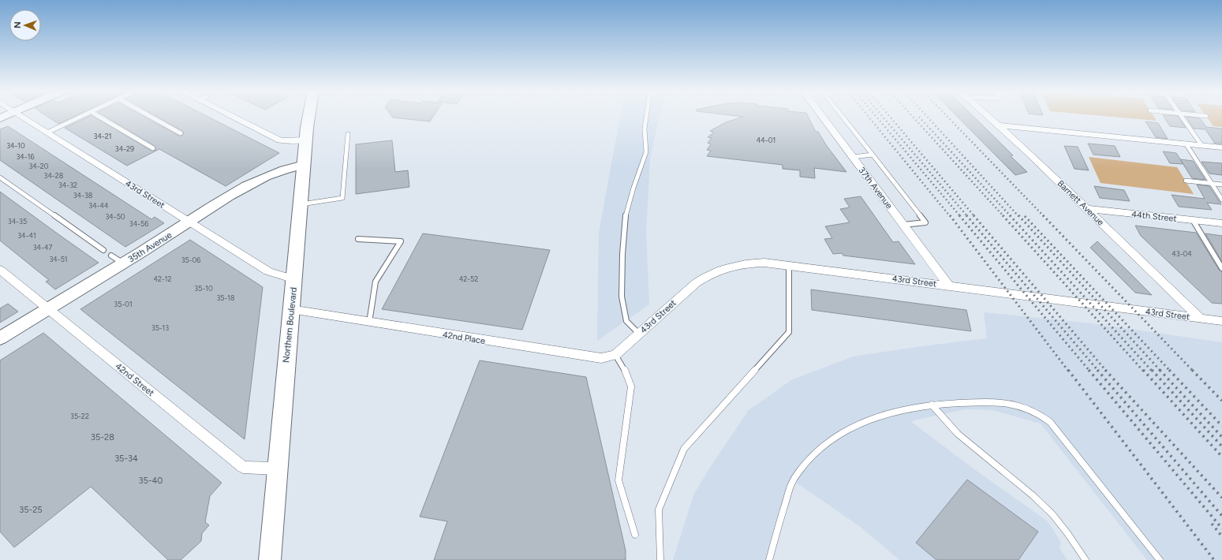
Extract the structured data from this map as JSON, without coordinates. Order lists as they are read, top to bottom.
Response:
{
  "streets": {
    "main road": ["Northern Boulevard"],
    "street": [
      "37th Avenue",
      "43rd Street",
      "Barnett Avenue",
      "44th Street",
      "35th Avenue",
      "42nd Place",
      "42nd Street"
    ]
  },
  "crossings": [
    ["37th Avenue", "43rd Street"],
    ["43rd Street", "Barnett Avenue"],
    ["43rd Street", "35th Avenue"],
    ["43rd Street", "Northern Boulevard"],
    ["Barnett Avenue", "44th Street"],
    ["35th Avenue", "Northern Boulevard"],
    ["35th Avenue", "42nd Street"],
    ["Northern Boulevard", "42nd Place"],
    ["Northern Boulevard", "42nd Street"]
  ],
  "house_numbers": [
    "34-21",
    "44-01",
    "34-10",
    "34-29",
    "34-16",
    "34-20",
    "34-28",
    "34-32",
    "34-38",
    "34-44",
    "34-50",
    "34-35",
    "34-56",
    "34-41",
    "34-47",
    "43-04",
    "34-51",
    "35-06",
    "42-12",
    "42-52",
    "35-10",
    "35-18",
    "35-01",
    "35-13",
    "35-22",
    "35-28",
    "35-34",
    "35-40",
    "35-25"
  ],
  "north": "left"
}
